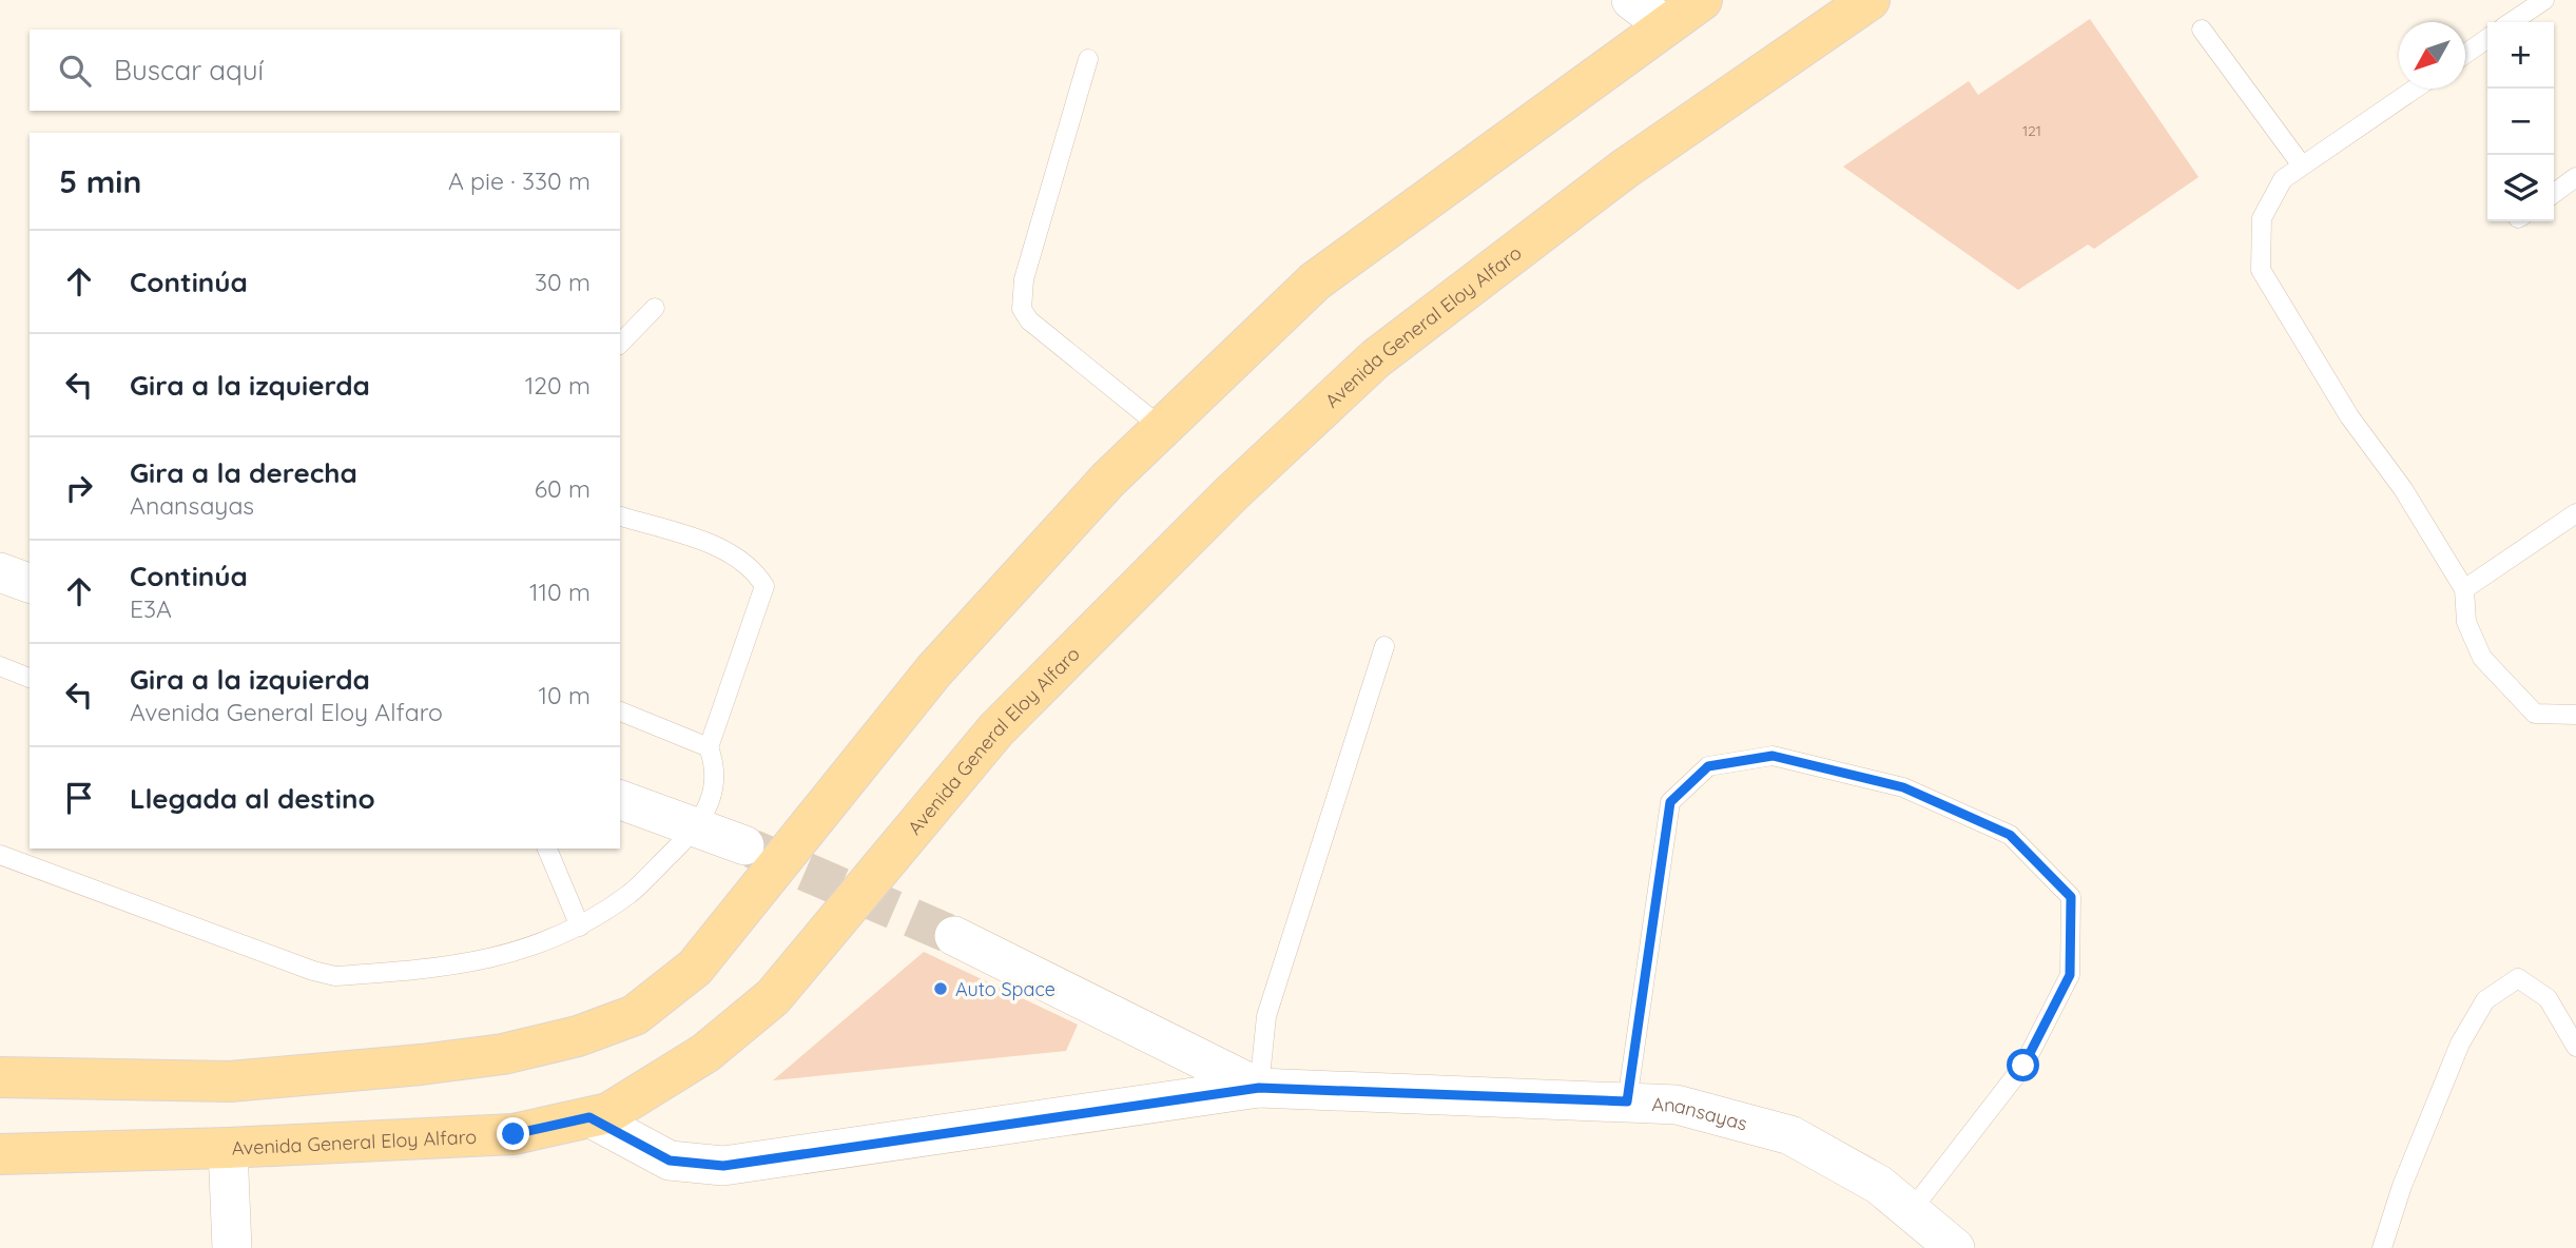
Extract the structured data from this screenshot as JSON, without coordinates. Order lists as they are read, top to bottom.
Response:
{
  "streets": {
    "main road": ["Avenida General Eloy Alfaro"],
    "street": ["Anansayas"]
  },
  "places": ["Auto Space"],
  "house_numbers": ["121"],
  "north": "bottom left",
  "page": {
    "map_buttons": ["+", "−"],
    "search": "Buscar aquí",
    "heading": ["5 min", "A pie · 330 m"],
    "list": [
      ["Continúa", "30 m"],
      ["Gira a la izquierda", "120 m"],
      ["Gira a la derecha", "Anansayas", "60 m"],
      ["Continúa", "E3A", "110 m"],
      ["Gira a la izquierda", "Avenida General Eloy Alfaro", "10 m"],
      "Llegada al destino"
    ]
  }
}
